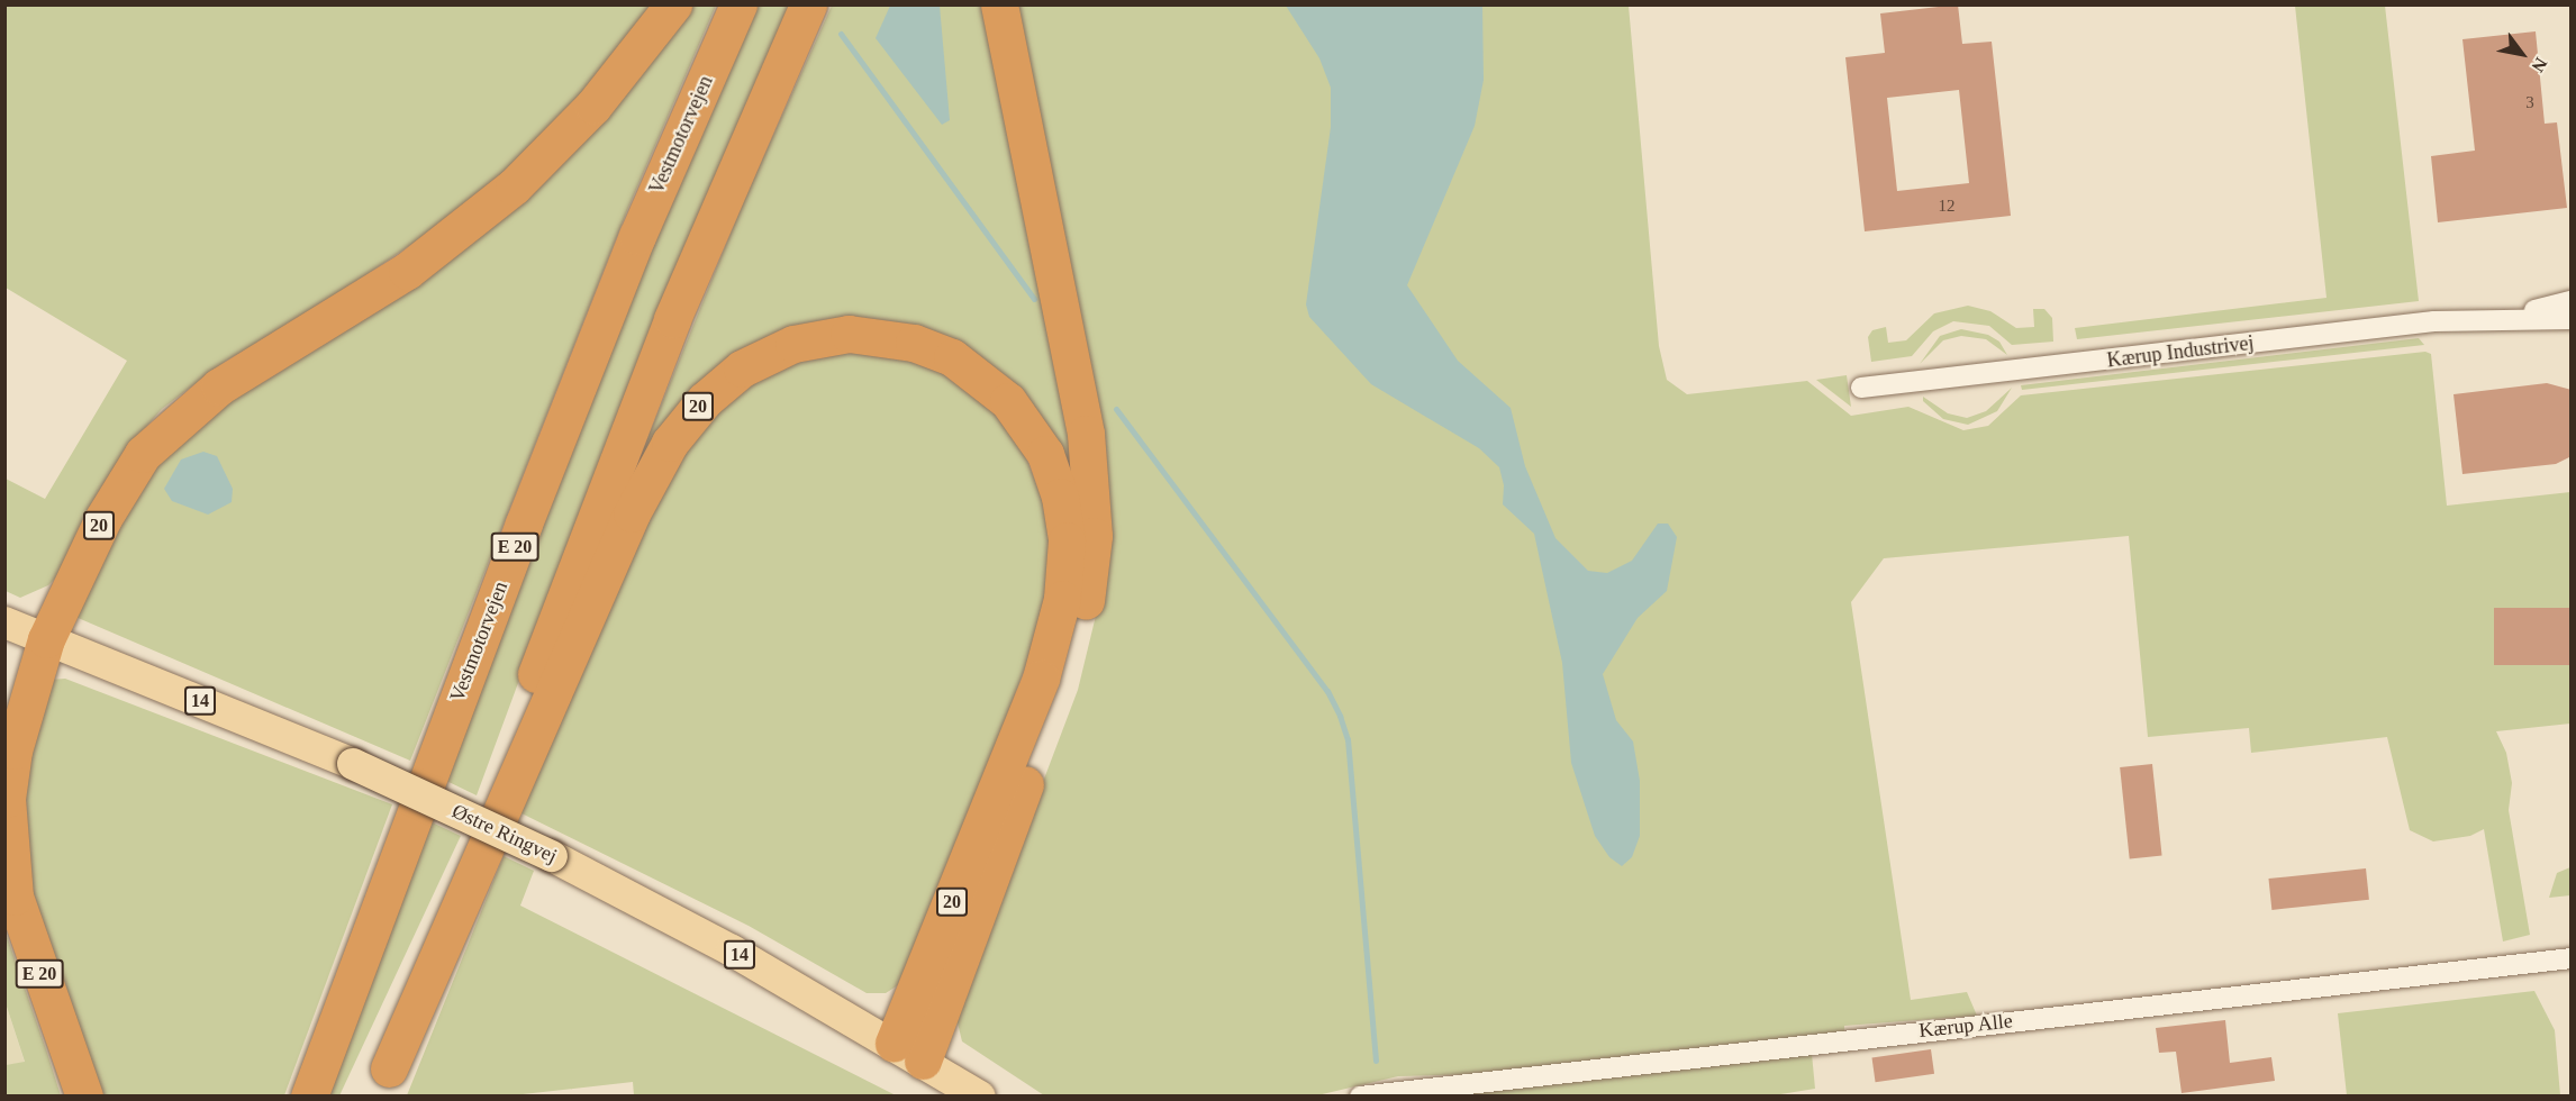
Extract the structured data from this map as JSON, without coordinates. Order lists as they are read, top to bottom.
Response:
{
  "streets": {
    "highway": ["Vestmotorvejen", "20", "E 20"],
    "main road": ["14", "Østre Ringvej"],
    "street": ["Kærup Industrivej", "Kærup Alle"]
  },
  "crossings": [
    ["20", "E 20"],
    ["20", "Østre Ringvej"],
    ["E 20", "Østre Ringvej"]
  ],
  "house_numbers": ["3", "12"],
  "north": "bottom right"
}
